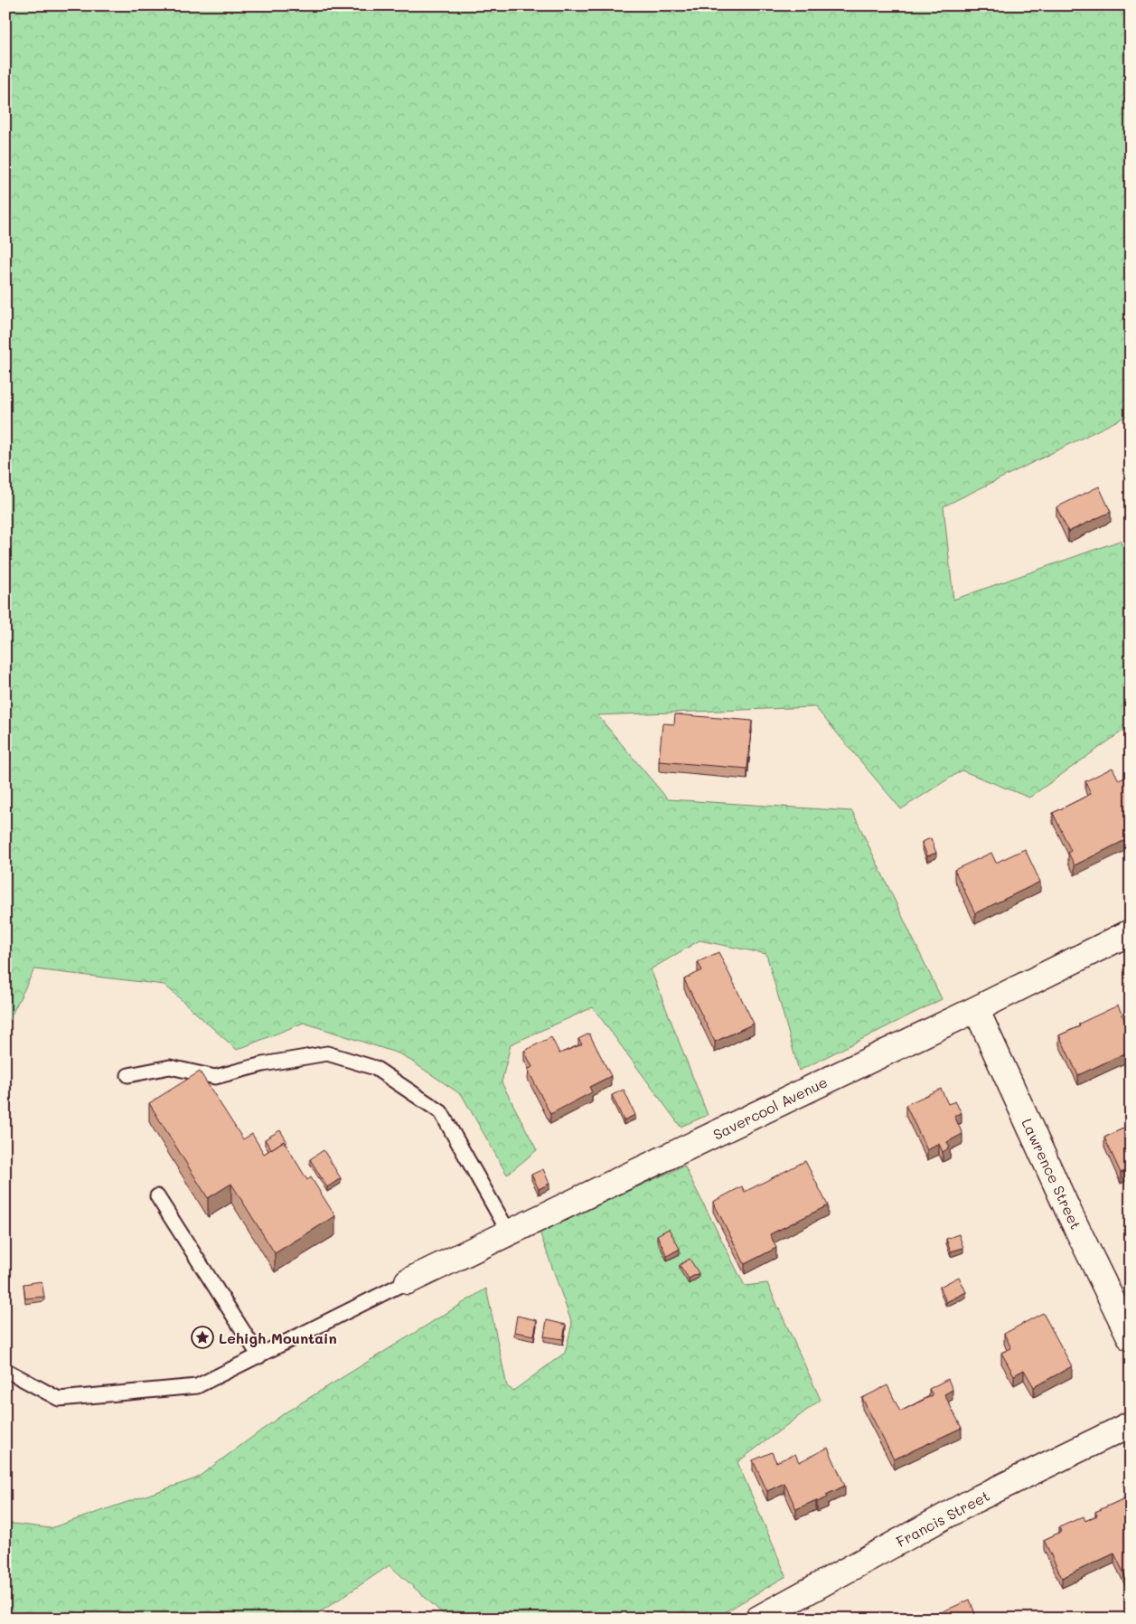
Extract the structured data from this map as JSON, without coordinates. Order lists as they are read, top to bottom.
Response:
{
  "streets": {
    "street": ["Savercool Avenue", "Lawrence Street", "Francis Street"]
  },
  "crossings": [
    ["Savercool Avenue", "Lawrence Street"]
  ],
  "places": {
    "place": ["Lehigh Mountain"]
  }
}
